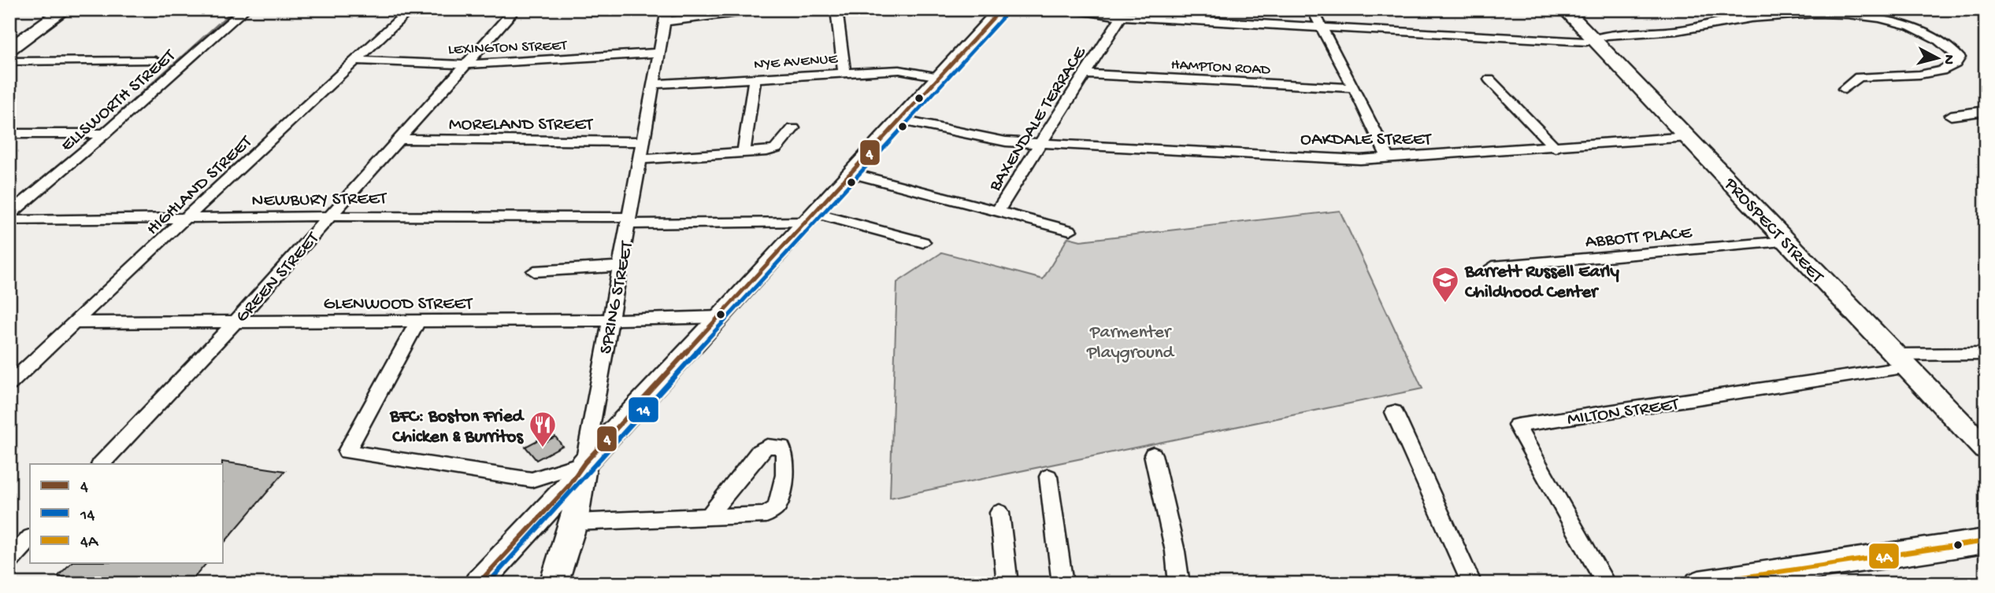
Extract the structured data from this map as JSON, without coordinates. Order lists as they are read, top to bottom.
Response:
{
  "streets": {
    "street": [
      "LEXINGTON STREET",
      "NYE AVENUE",
      "HAMPTON ROAD",
      "ELLSWORTH STREET",
      "BAXENDALE TERRACE",
      "MORELAND STREET",
      "OAKDALE STREET",
      "HIGHLAND STREET",
      "NEWBURY STREET",
      "PROSPECT STREET",
      "ABBOTT PLACE",
      "GREEN STREET",
      "SPRING STREET",
      "GLENWOOD STREET",
      "MILTON STREET"
    ]
  },
  "crossings": [
    ["LEXINGTON STREET", "HIGHLAND STREET"],
    ["LEXINGTON STREET", "GREEN STREET"],
    ["LEXINGTON STREET", "SPRING STREET"],
    ["NYE AVENUE", "SPRING STREET"],
    ["HAMPTON ROAD", "BAXENDALE TERRACE"],
    ["BAXENDALE TERRACE", "OAKDALE STREET"],
    ["MORELAND STREET", "GREEN STREET"],
    ["MORELAND STREET", "SPRING STREET"],
    ["OAKDALE STREET", "PROSPECT STREET"],
    ["HIGHLAND STREET", "NEWBURY STREET"],
    ["HIGHLAND STREET", "GLENWOOD STREET"],
    ["NEWBURY STREET", "GREEN STREET"],
    ["NEWBURY STREET", "SPRING STREET"],
    ["PROSPECT STREET", "ABBOTT PLACE"],
    ["PROSPECT STREET", "MILTON STREET"],
    ["GREEN STREET", "GLENWOOD STREET"],
    ["SPRING STREET", "GLENWOOD STREET"]
  ],
  "parks": ["Parmenter Playground"],
  "places": {
    "school or university": ["Barrett Russell Early Childhood Center"],
    "restaurant": ["BFC: Boston Fried Chicken & Burritos"]
  },
  "lines": ["transit line 4", "transit line 14", "transit line 4A"],
  "legend": ["4", "14", "4A"],
  "north": "right"
}
